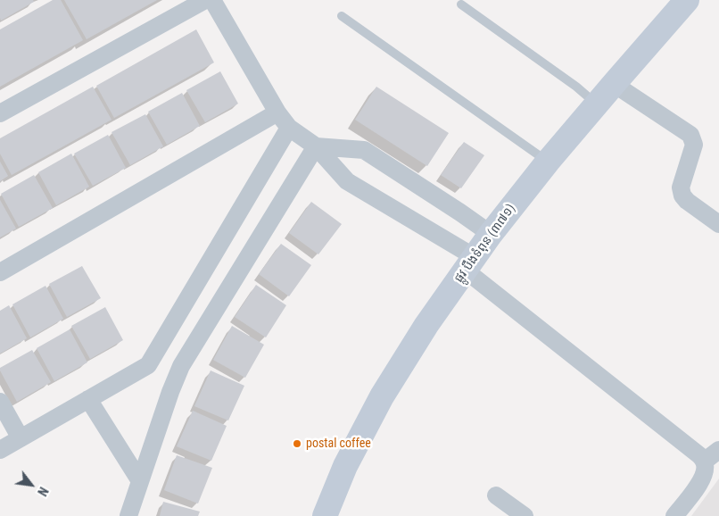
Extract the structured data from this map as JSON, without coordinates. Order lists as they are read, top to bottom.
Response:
{
  "streets": {
    "main road": ["ផ្លូវ បឹងទំពុន (៣៧១)"]
  },
  "places": ["postal coffee"],
  "north": "bottom right"
}
